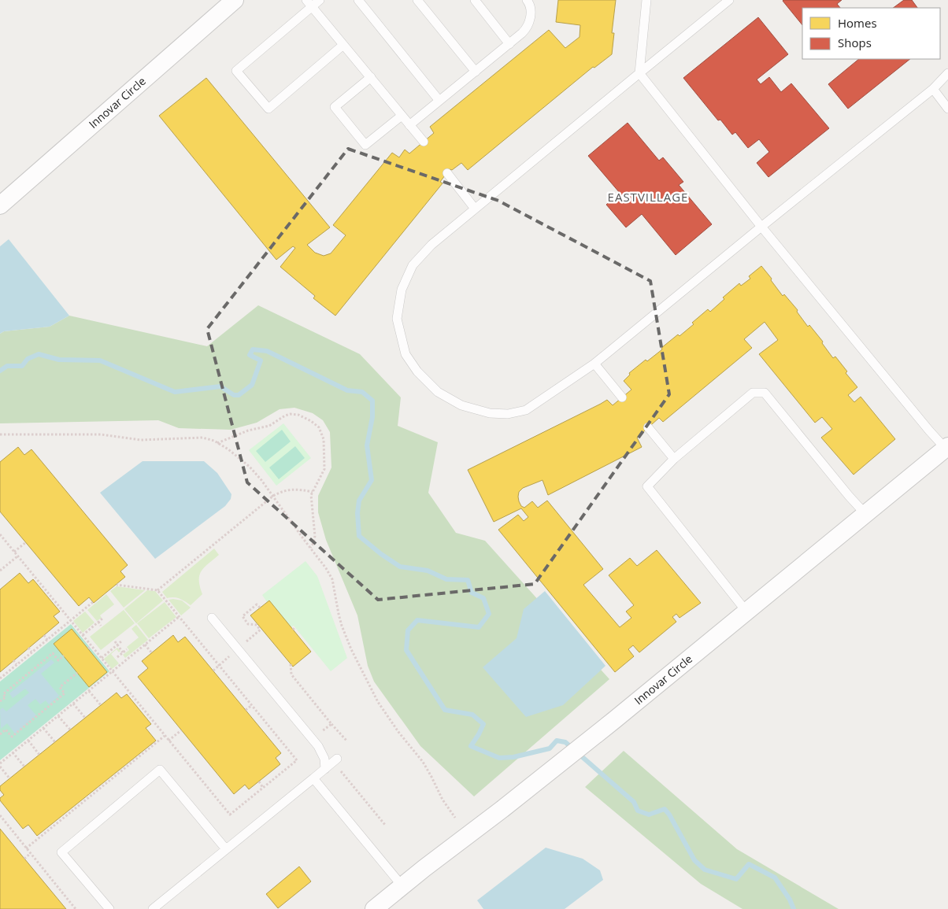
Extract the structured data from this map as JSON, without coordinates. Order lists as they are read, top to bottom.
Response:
{
  "streets": {
    "street": ["Innovar Circle"]
  },
  "districts": ["EASTVILLAGE"],
  "legend": ["Homes", "Shops"]
}
